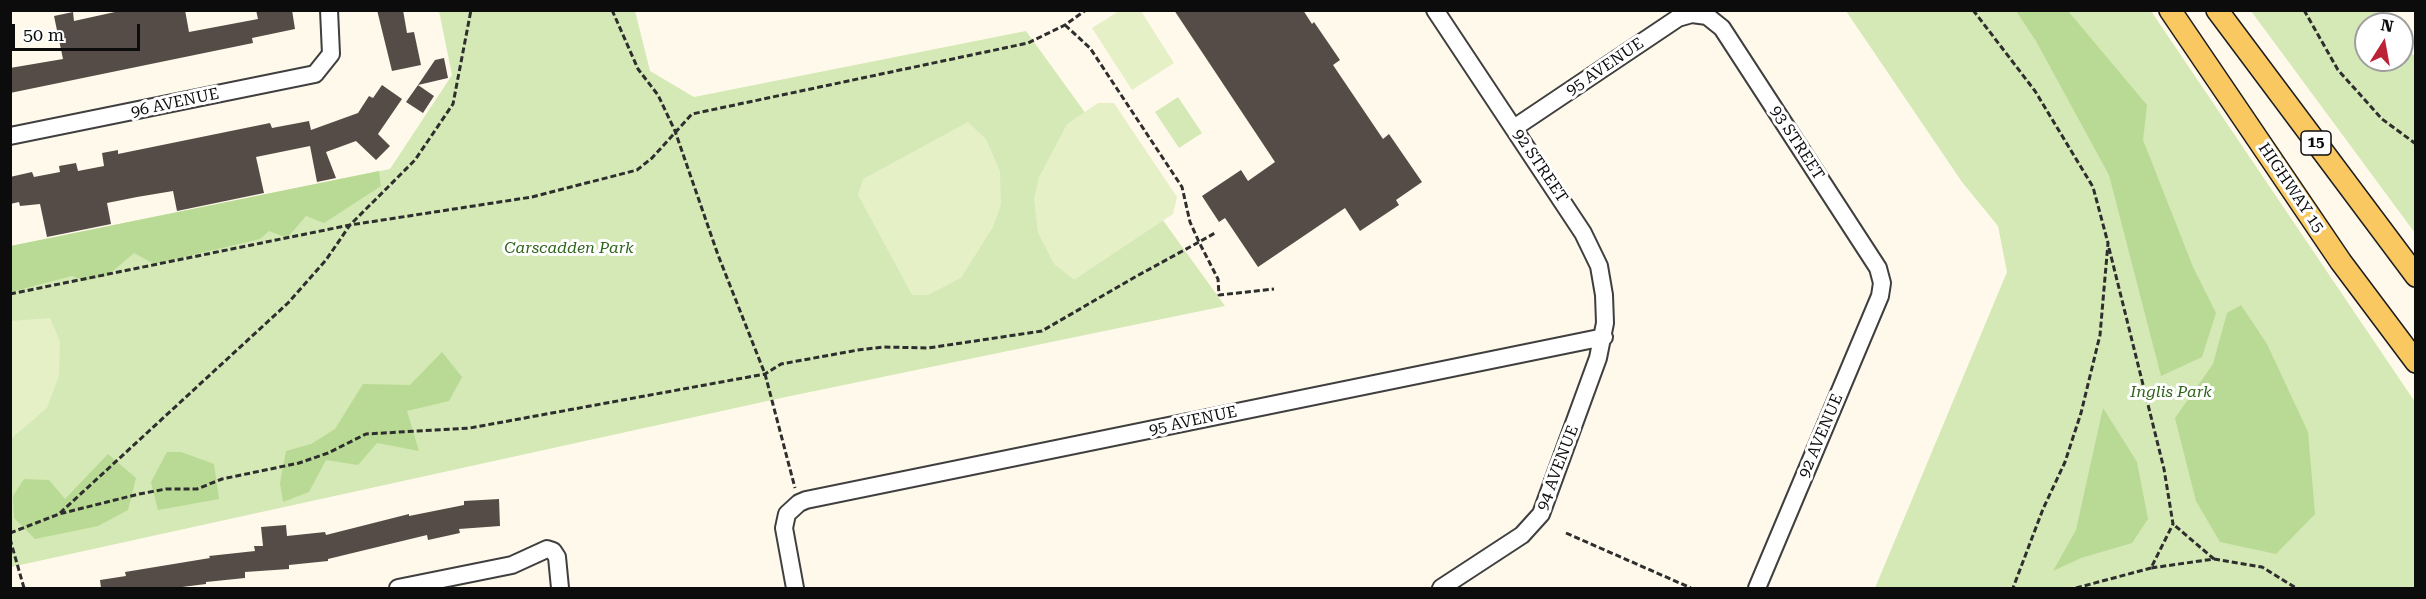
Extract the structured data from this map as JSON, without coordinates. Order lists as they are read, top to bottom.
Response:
{
  "streets": {
    "main road": ["15", "HIGHWAY 15"],
    "street": [
      "95 AVENUE",
      "96 AVENUE",
      "93 STREET",
      "92 STREET",
      "92 AVENUE",
      "94 AVENUE"
    ]
  },
  "crossings": [
    ["95 AVENUE", "93 STREET"],
    ["95 AVENUE", "92 STREET"],
    ["95 AVENUE", "94 AVENUE"],
    ["93 STREET", "92 AVENUE"],
    ["92 STREET", "94 AVENUE"]
  ],
  "parks": ["Carscadden Park", "Inglis Park"],
  "scale_bar": "50 m",
  "north": "top"
}
